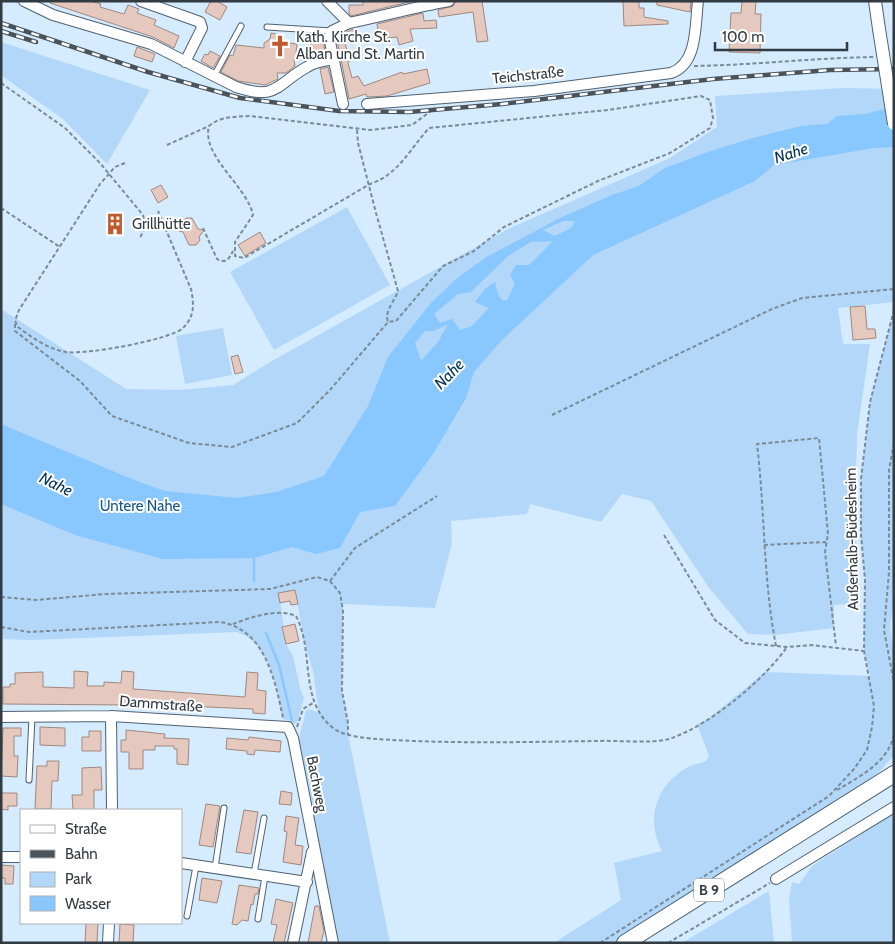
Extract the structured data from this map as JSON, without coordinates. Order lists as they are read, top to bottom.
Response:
{
  "streets": {
    "highway": ["B 9"],
    "street": ["Teichstraße", "Dammstraße", "Bachweg"],
    "path": ["Außerhalb-Büdesheim"]
  },
  "crossings": [
    ["Dammstraße", "Bachweg"]
  ],
  "water": ["Nahe"],
  "parks": ["Untere Nahe"],
  "places": {
    "church": ["Kath. Kirche St. Alban und St. Martin"],
    "building": ["Grillhütte"]
  },
  "legend": [
    "Straße",
    "Bahn",
    "Park",
    "Wasser"
  ],
  "scale_bar": "100 m"
}
